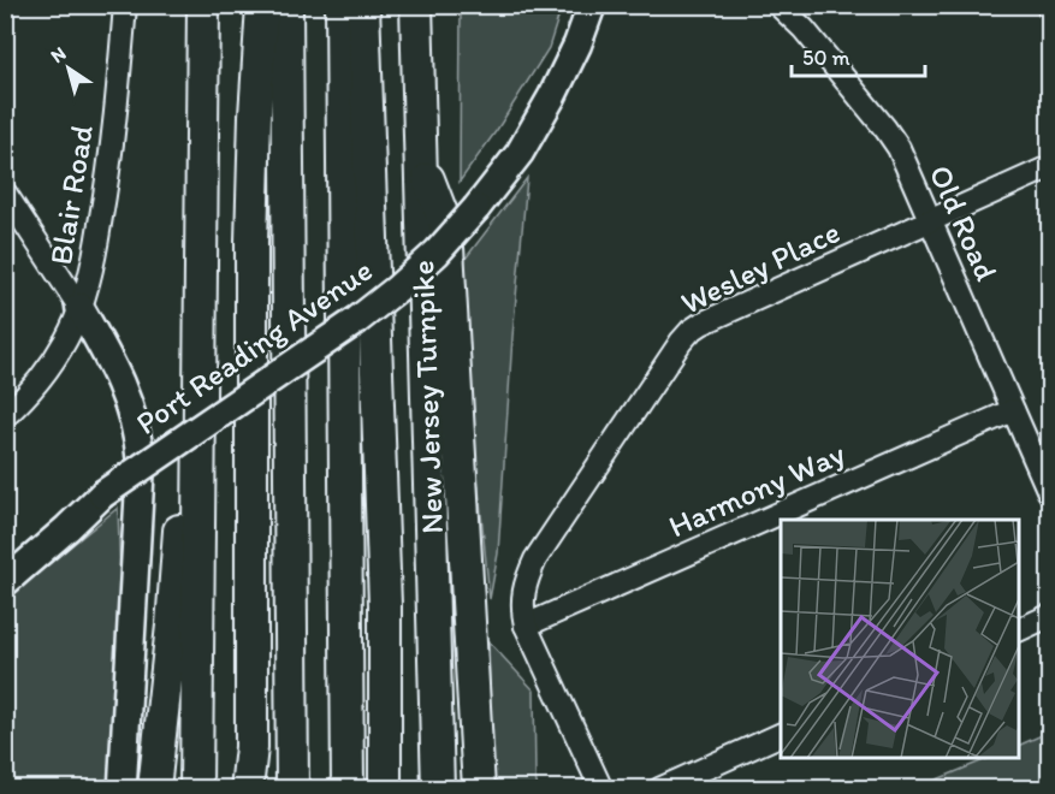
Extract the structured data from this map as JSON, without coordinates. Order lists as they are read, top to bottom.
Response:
{
  "streets": {
    "highway": ["New Jersey Turnpike"],
    "main road": ["Port Reading Avenue"],
    "street": [
      "Blair Road",
      "Old Road",
      "Wesley Place",
      "Harmony Way"
    ]
  },
  "crossings": [
    ["Old Road", "Wesley Place"],
    ["Old Road", "Harmony Way"],
    ["Wesley Place", "Harmony Way"]
  ],
  "scale_bar": "50 m",
  "north": "top left"
}
